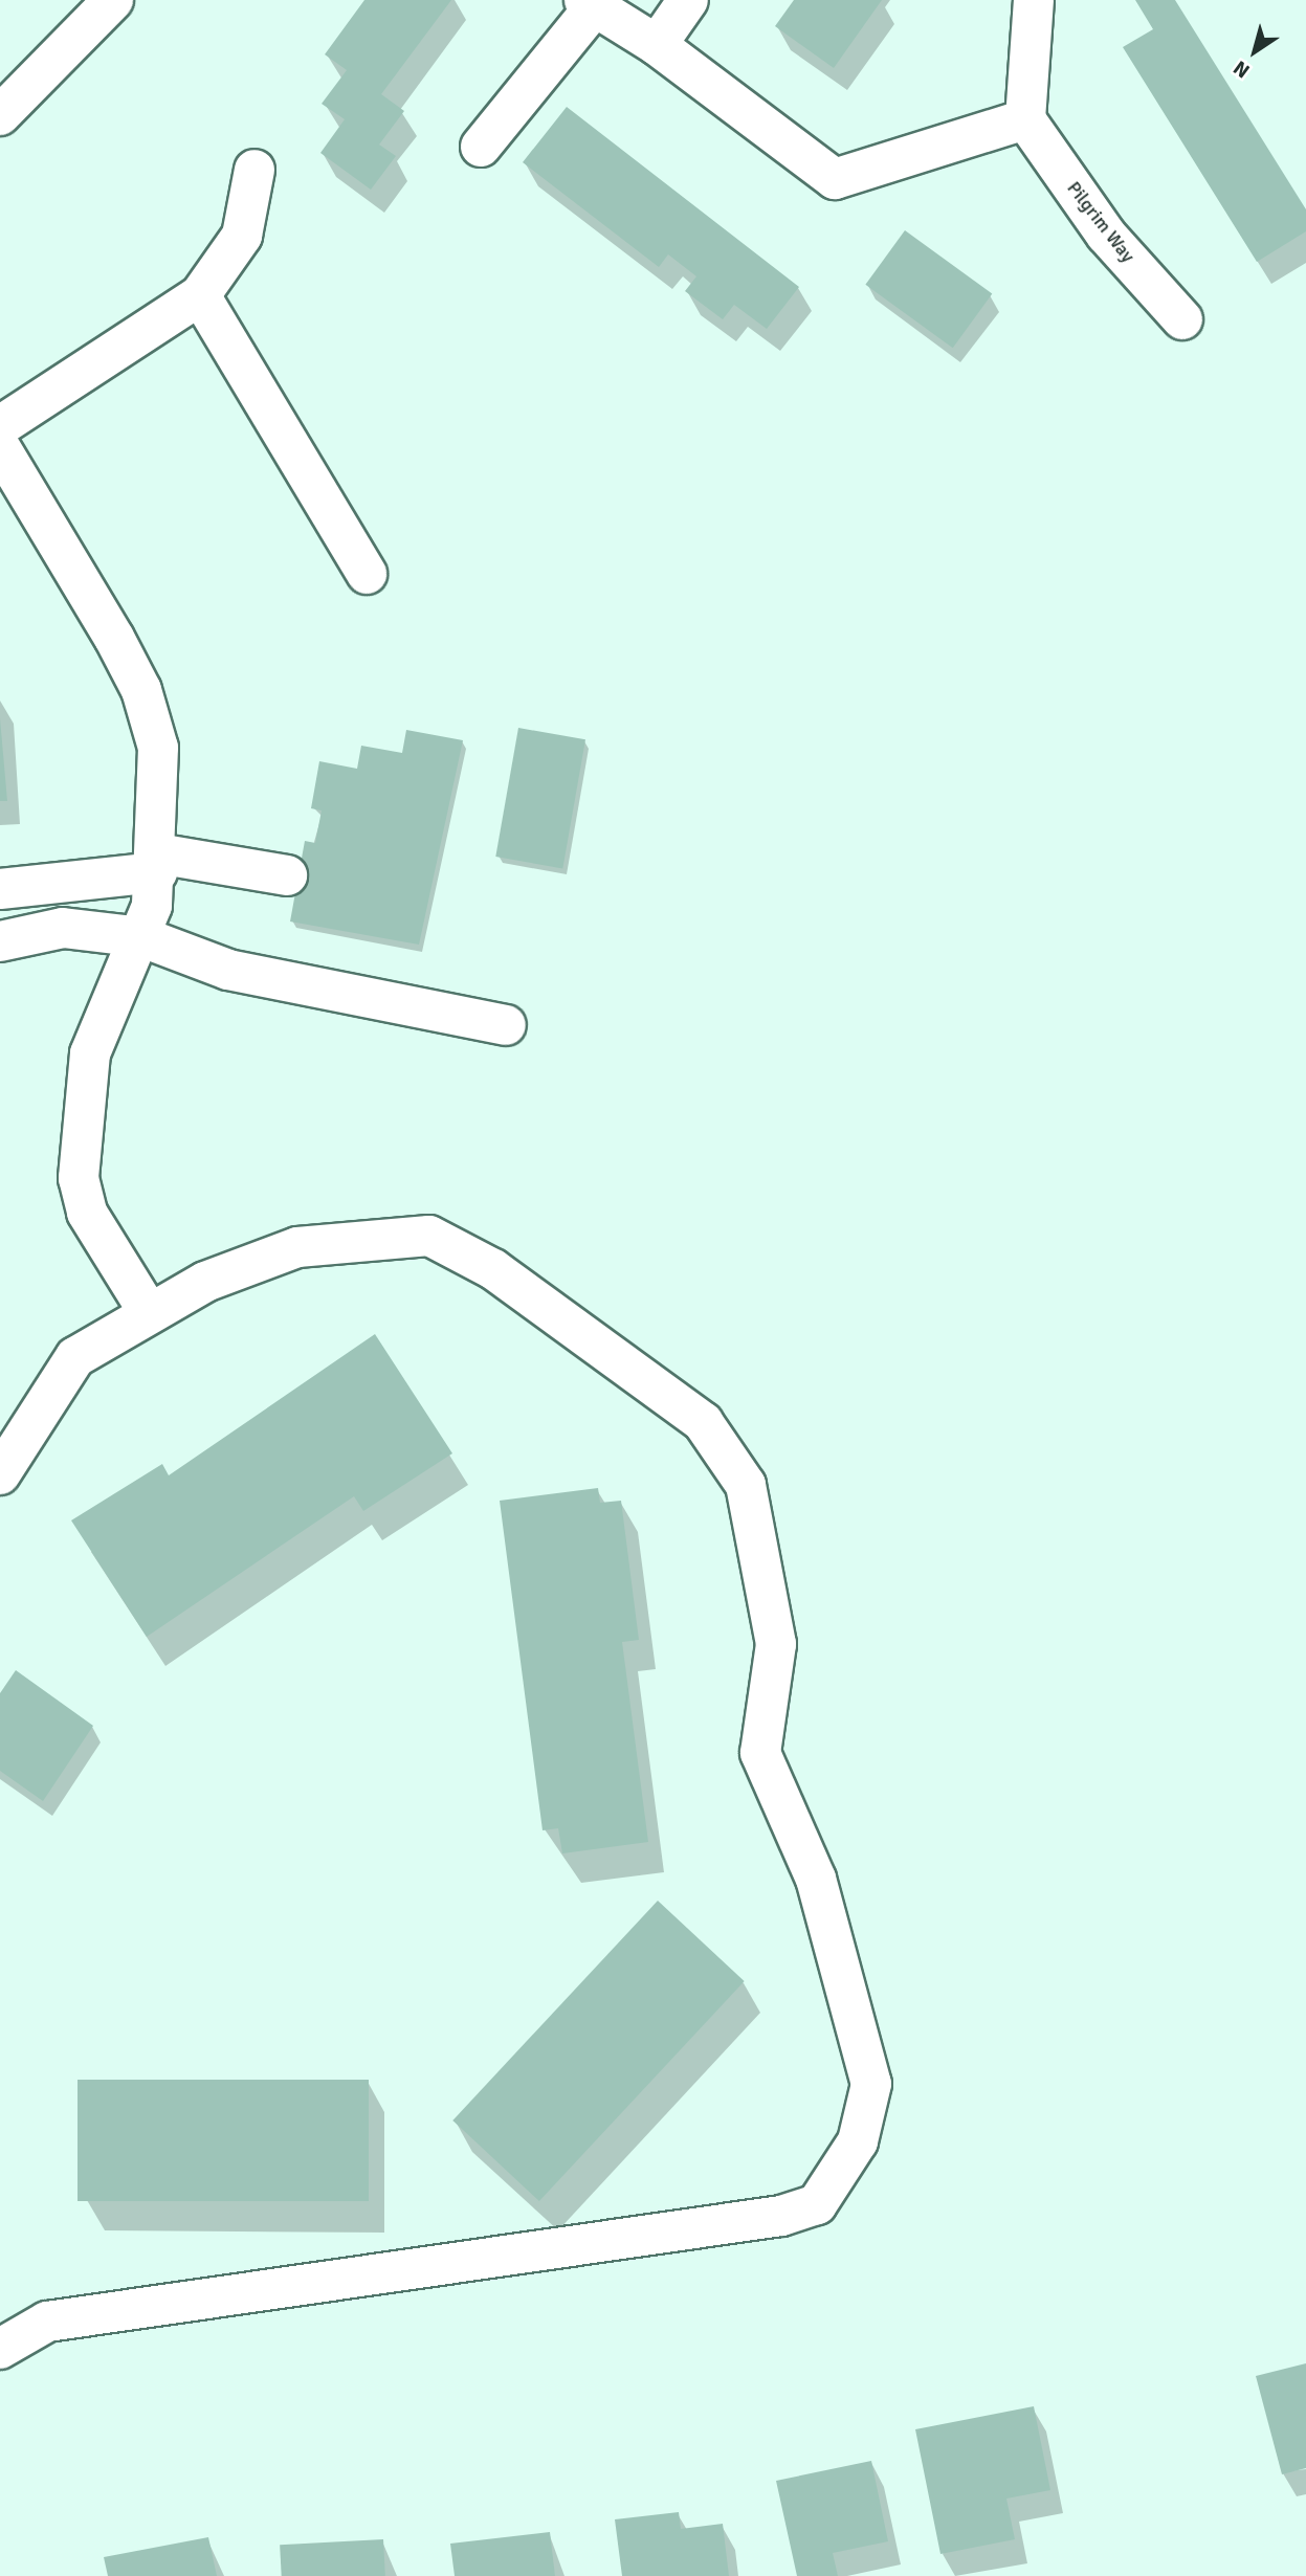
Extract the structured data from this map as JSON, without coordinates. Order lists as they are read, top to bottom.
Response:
{
  "streets": {
    "street": ["Pilgrim Way"]
  },
  "north": "bottom left"
}
